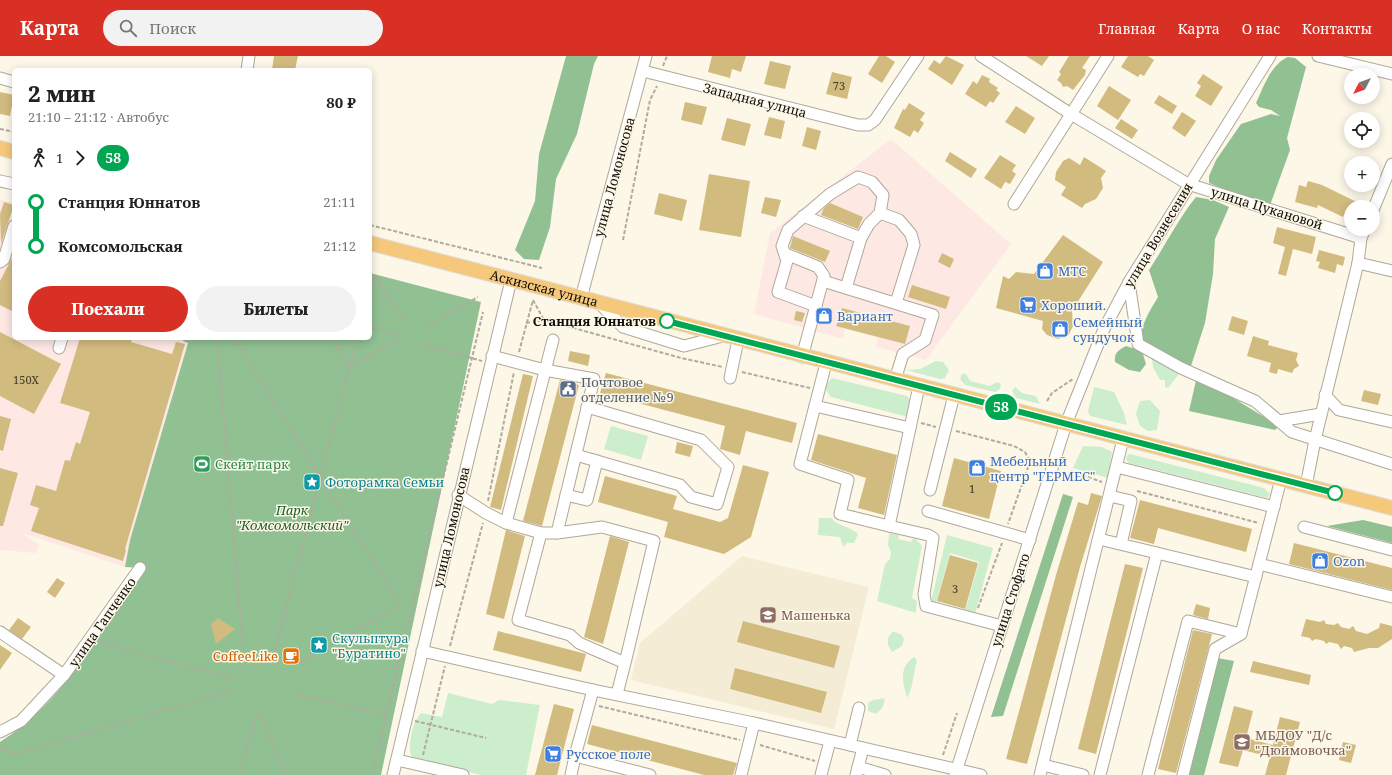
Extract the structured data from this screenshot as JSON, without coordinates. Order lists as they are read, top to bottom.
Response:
{
  "streets": {
    "main road": ["Аскизская улица"],
    "street": [
      "Западная улица",
      "улица Ломоносова",
      "улица Цукановой",
      "улица Вознесения",
      "улица Стофато",
      "улица Гапченко"
    ]
  },
  "crossings": [
    ["Западная улица", "улица Ломоносова"],
    ["улица Ломоносова", "Аскизская улица"],
    ["улица Цукановой", "улица Вознесения"],
    ["улица Вознесения", "Аскизская улица"],
    ["улица Вознесения", "улица Стофато"],
    ["Аскизская улица", "улица Стофато"]
  ],
  "parks": ["Парк \"Комсомольский\""],
  "places": {
    "shop": [
      "МТС",
      "Вариант",
      "Семейный сундучок",
      "Мебельный центр \"ГЕРМЕС\"",
      "Ozon"
    ],
    "supermarket": ["Хороший.", "Русское поле"],
    "other": ["Станция Юннатов"],
    "public building": ["Почтовое отделение №9"],
    "sports": ["Скейт парк"],
    "place": ["Фоторамка Семьи", "Скульптура \"Буратино\""],
    "school or university": ["Машенька", "МБДОУ \"Д/с \"Дюймовочка\""],
    "cafe": ["CoffeeLike"]
  },
  "lines": ["bus line 58"],
  "house_numbers": [
    "73",
    "150Х",
    "1",
    "3"
  ],
  "north": "bottom left",
  "page": {
    "header": "Карта",
    "search": "Поиск",
    "nav": [
      "Главная",
      "Карта",
      "О нас",
      "Контакты"
    ],
    "on_map": "58",
    "map_buttons": ["+", "−"],
    "heading": ["2 мин", "21:10 – 21:12 · Автобус", "80 ₽"],
    "legs": ["1", "58"],
    "list": [
      {
        "name": "Станция Юннатов",
        "value": "21:11"
      },
      {
        "name": "Комсомольская",
        "value": "21:12"
      }
    ],
    "buttons": ["Поехали", "Билеты"]
  }
}
